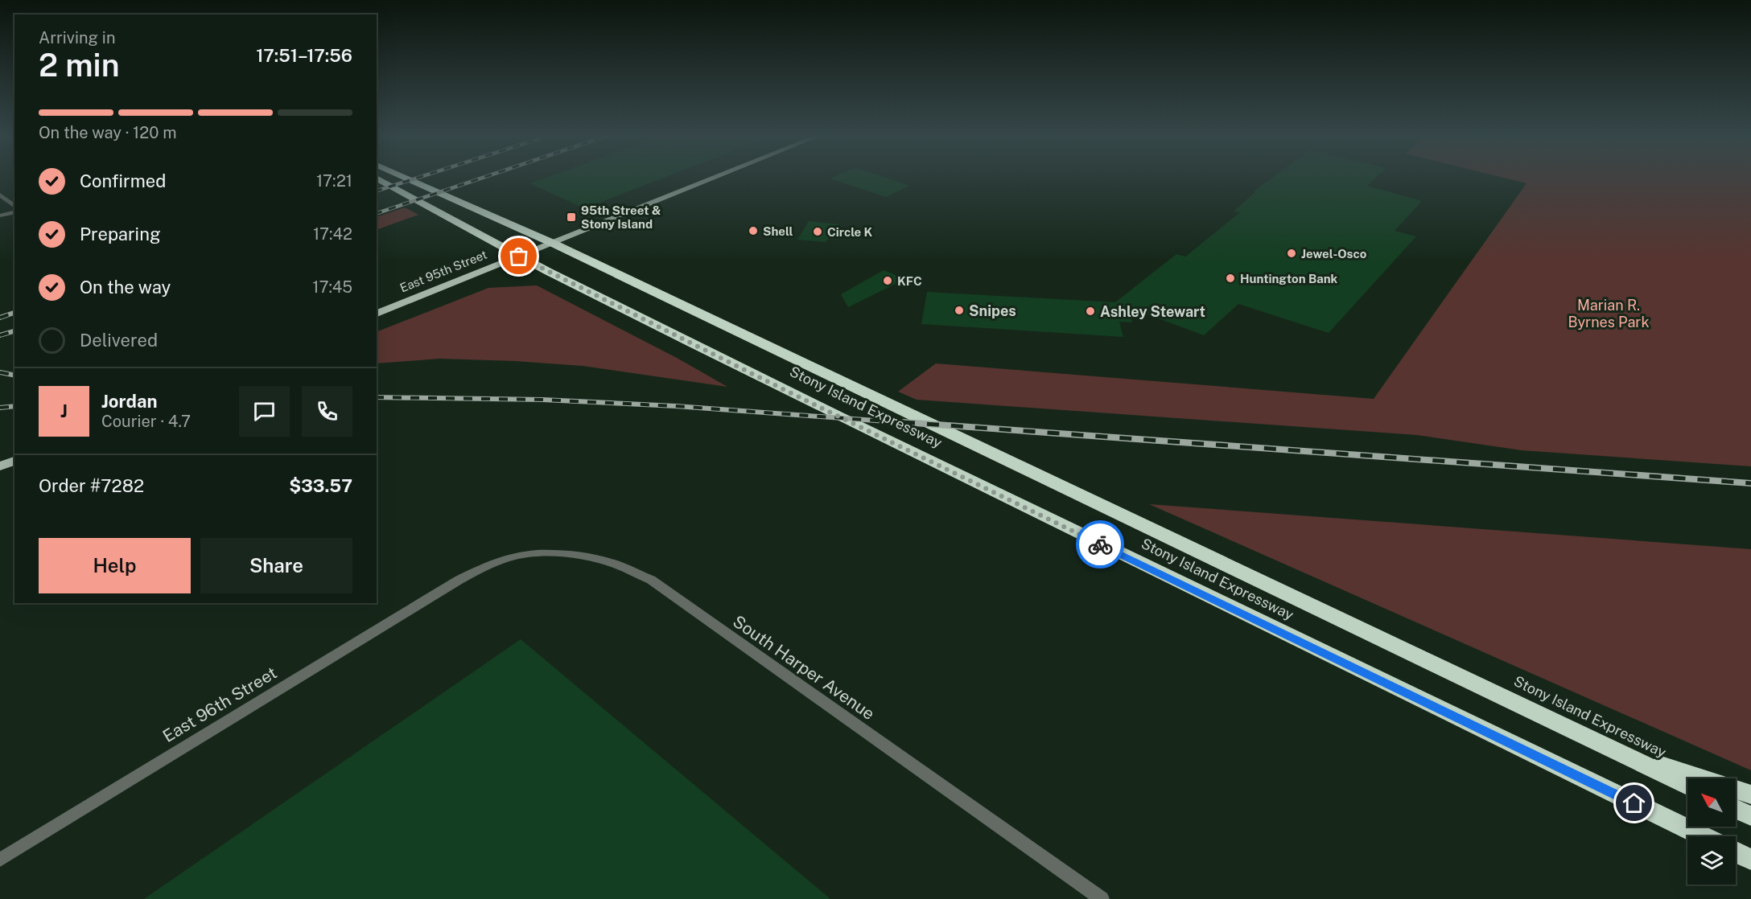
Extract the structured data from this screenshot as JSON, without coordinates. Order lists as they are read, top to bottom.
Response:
{
  "streets": {
    "highway": ["Stony Island Expressway"],
    "main road": ["East 95th Street"],
    "street": ["South Harper Avenue", "East 96th Street"]
  },
  "crossings": [
    ["East 95th Street", "Stony Island Expressway"],
    ["South Harper Avenue", "East 96th Street"]
  ],
  "parks": ["Marian R. Byrnes Park"],
  "places": {
    "transit": ["95th Street & Stony Island"],
    "other": [
      "Shell",
      "Circle K",
      "Jewel-Osco",
      "Huntington Bank",
      "KFC",
      "Snipes",
      "Ashley Stewart"
    ]
  },
  "north": "top left",
  "page": {
    "heading": ["2 min", "Arriving in", "17:51–17:56"],
    "panel": [
      "Jordan",
      "Courier · 4.7",
      "Order #7282",
      "$33.57"
    ],
    "bar": "On the way · 120 m",
    "list": [
      ["Confirmed", "17:21"],
      ["Preparing", "17:42"],
      ["On the way", "17:45"],
      "Delivered"
    ],
    "round": "J",
    "buttons": ["Help", "Share"]
  }
}
